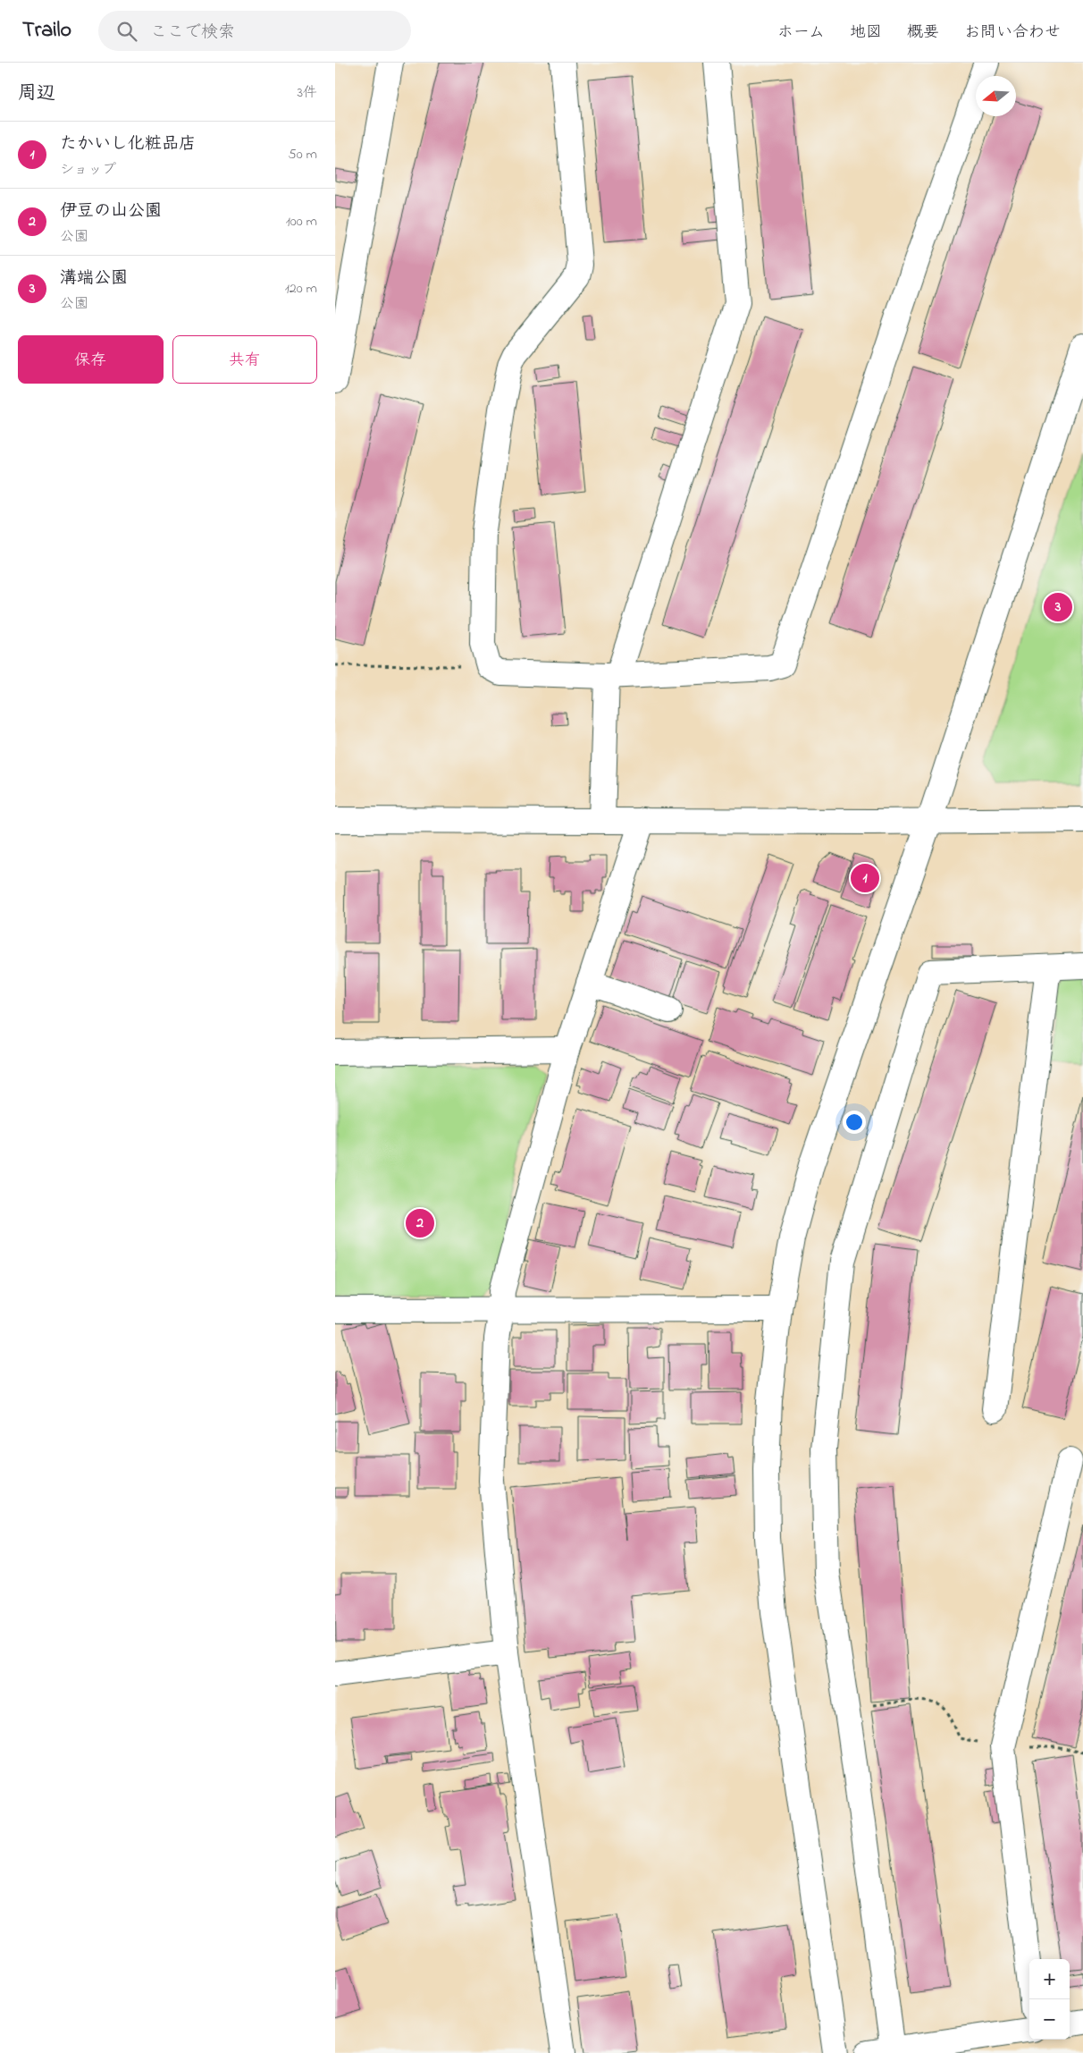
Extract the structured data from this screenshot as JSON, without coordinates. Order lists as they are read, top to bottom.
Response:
{
  "north": "left",
  "page": {
    "header": "Trailo",
    "search": "ここで検索",
    "nav": [
      "ホーム",
      "地図",
      "概要",
      "お問い合わせ"
    ],
    "heading": ["周辺", "3件"],
    "list": [
      {
        "mark": "1",
        "name": "たかいし化粧品店",
        "note": "ショップ",
        "value": "50 m"
      },
      {
        "mark": "2",
        "name": "伊豆の山公園",
        "note": "公園",
        "value": "100 m"
      },
      {
        "mark": "3",
        "name": "溝端公園",
        "note": "公園",
        "value": "120 m"
      }
    ],
    "buttons": ["保存", "共有"],
    "pins": ["3", "1", "2"],
    "map_buttons": ["+", "−"]
  }
}
